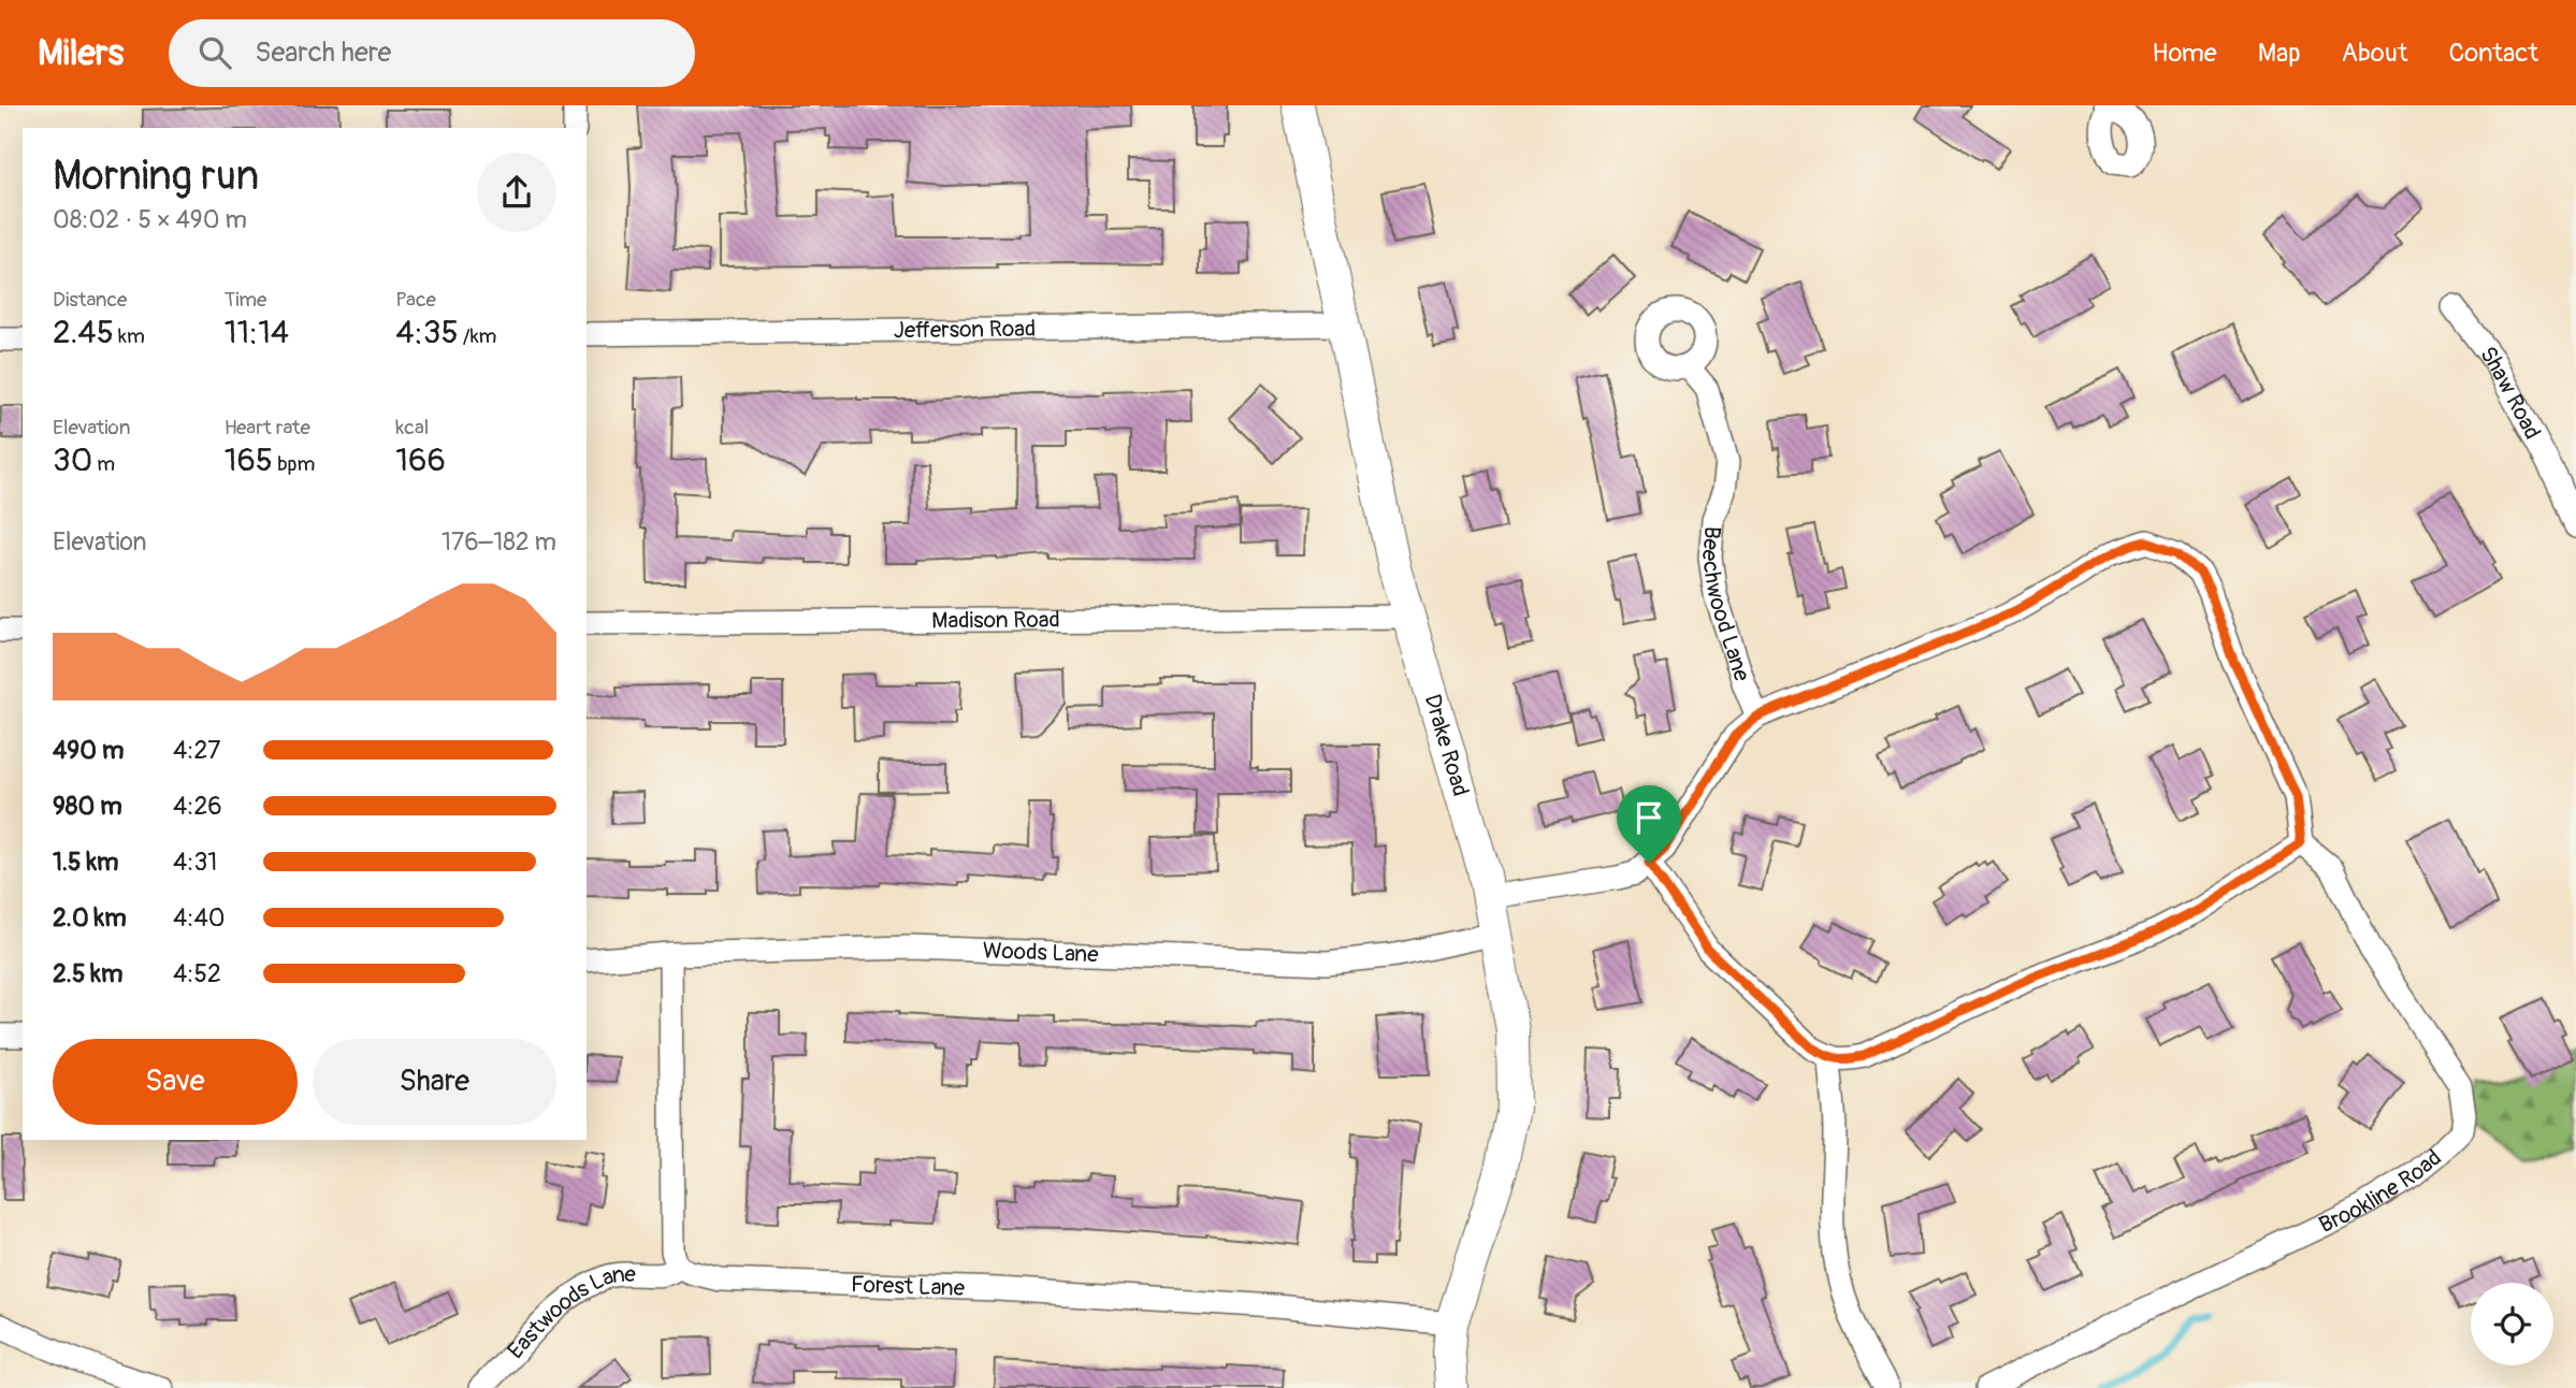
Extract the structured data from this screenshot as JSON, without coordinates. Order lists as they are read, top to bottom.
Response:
{
  "streets": {
    "street": [
      "Jefferson Road",
      "Shaw Road",
      "Beechwood Lane",
      "Madison Road",
      "Drake Road",
      "Woods Lane",
      "Brookline Road",
      "Forest Lane",
      "Eastwoods Lane"
    ]
  },
  "crossings": [
    ["Jefferson Road", "Drake Road"],
    ["Madison Road", "Drake Road"],
    ["Drake Road", "Woods Lane"],
    ["Drake Road", "Forest Lane"],
    ["Forest Lane", "Eastwoods Lane"]
  ],
  "page": {
    "header": "Milers",
    "search": "Search here",
    "nav": [
      "Home",
      "Map",
      "About",
      "Contact"
    ],
    "heading": ["Morning run", "08:02 · 5 × 490 m"],
    "stats": [
      ["Distance", "2.45 km"],
      ["Time", "11:14"],
      ["Pace", "4:35 /km"],
      ["Elevation", "30 m"],
      ["Heart rate", "165 bpm"],
      ["kcal", "166"]
    ],
    "chart": ["Elevation", "176–182 m"],
    "list": [
      {
        "name": "490 m",
        "note": "4:27"
      },
      {
        "name": "980 m",
        "note": "4:26"
      },
      {
        "name": "1.5 km",
        "note": "4:31"
      },
      {
        "name": "2.0 km",
        "note": "4:40"
      },
      {
        "name": "2.5 km",
        "note": "4:52"
      }
    ],
    "buttons": ["Save", "Share"]
  }
}
